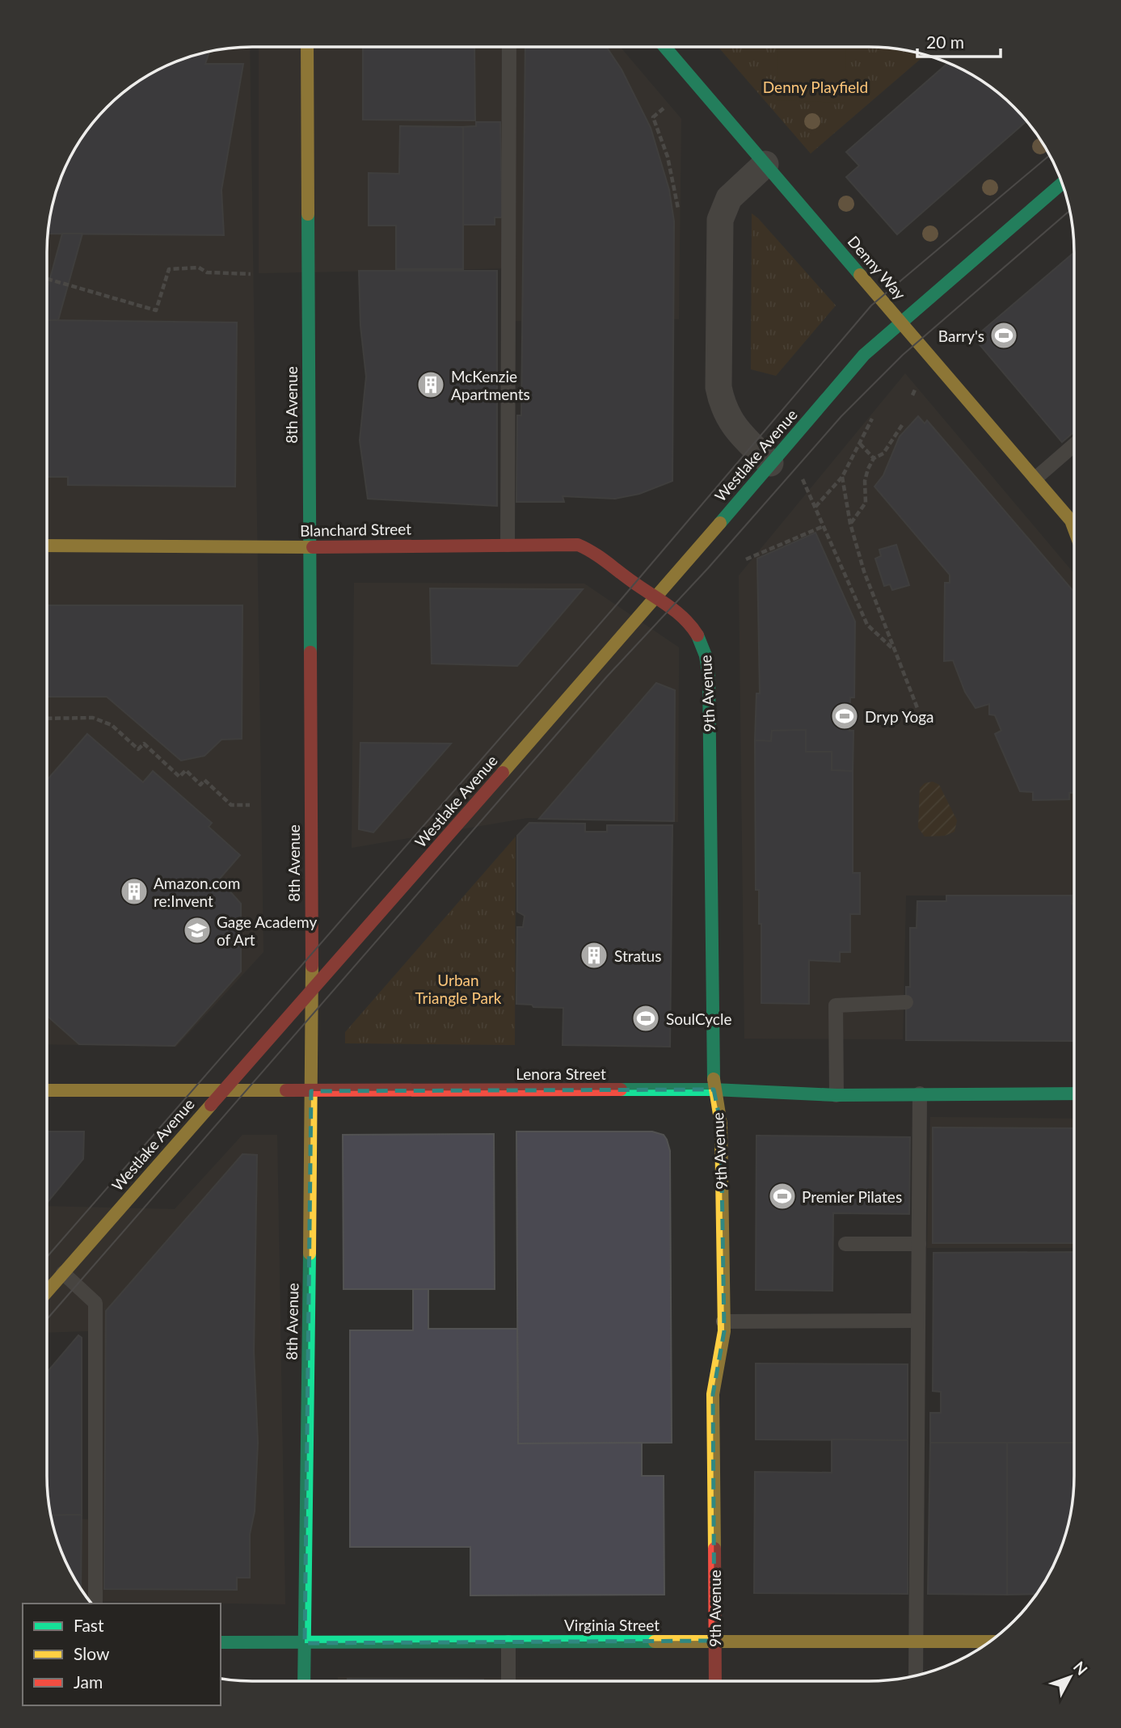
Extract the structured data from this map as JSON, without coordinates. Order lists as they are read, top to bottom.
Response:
{
  "streets": {
    "main road": [
      "Denny Way",
      "8th Avenue",
      "Westlake Avenue",
      "Blanchard Street",
      "9th Avenue",
      "Lenora Street",
      "Virginia Street"
    ]
  },
  "crossings": [
    ["Denny Way", "Westlake Avenue"],
    ["8th Avenue", "Westlake Avenue"],
    ["8th Avenue", "Blanchard Street"],
    ["8th Avenue", "Lenora Street"],
    ["8th Avenue", "Virginia Street"],
    ["Westlake Avenue", "Blanchard Street"],
    ["Westlake Avenue", "9th Avenue"],
    ["Westlake Avenue", "Lenora Street"],
    ["Blanchard Street", "9th Avenue"],
    ["9th Avenue", "Lenora Street"],
    ["9th Avenue", "Virginia Street"]
  ],
  "parks": ["Denny Playfield", "Urban Triangle Park"],
  "places": {
    "sports": [
      "Barry's",
      "Dryp Yoga",
      "SoulCycle",
      "Premier Pilates"
    ],
    "building": ["McKenzie Apartments", "Amazon.com re:Invent", "Stratus"],
    "school or university": ["Gage Academy of Art"]
  },
  "legend": ["Fast", "Slow", "Jam"],
  "scale_bar": "20 m",
  "north": "top right"
}
